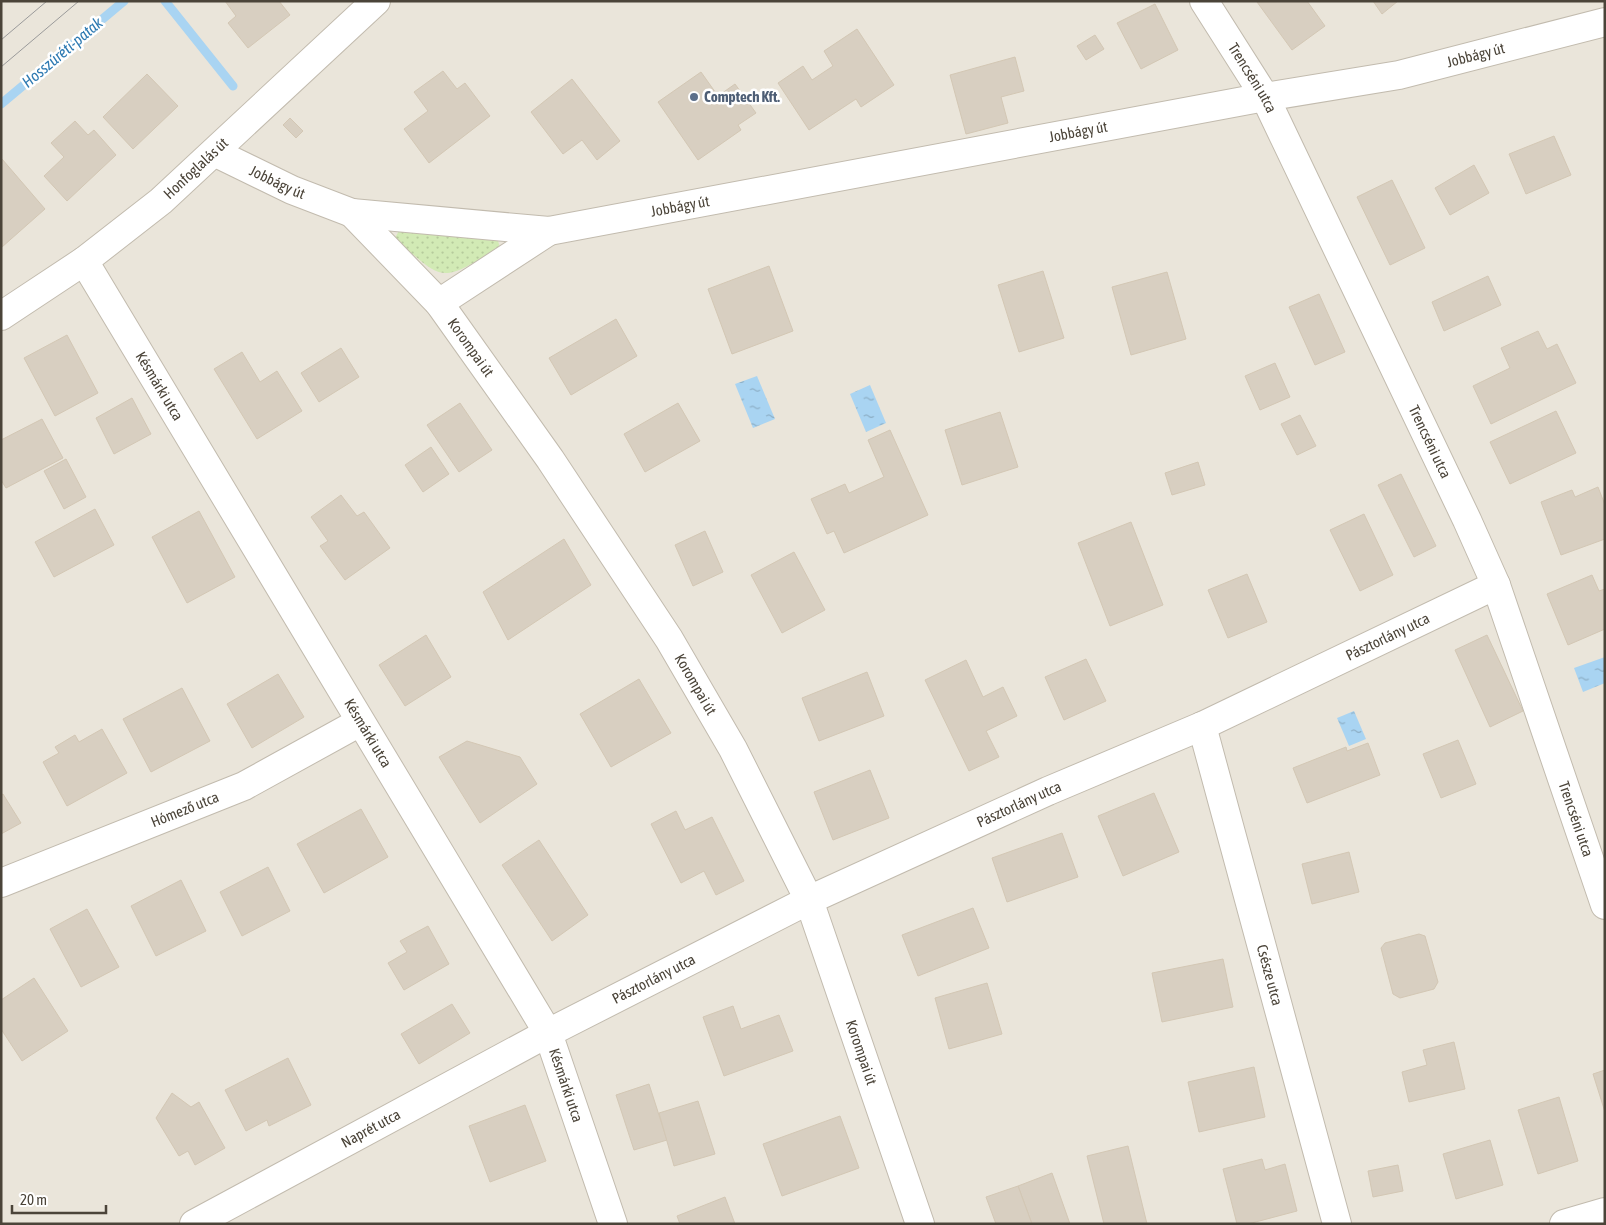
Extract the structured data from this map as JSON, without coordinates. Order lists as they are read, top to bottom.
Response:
{
  "streets": {
    "street": [
      "Jobbágy út",
      "Trencséni utca",
      "Honfoglalás út",
      "Korompai út",
      "Késmárki utca",
      "Pásztorlány utca",
      "Hómező utca",
      "Csésze utca",
      "Naprét utca"
    ]
  },
  "crossings": [
    ["Jobbágy út", "Trencséni utca"],
    ["Jobbágy út", "Honfoglalás út"],
    ["Jobbágy út", "Korompai út"],
    ["Trencséni utca", "Pásztorlány utca"],
    ["Honfoglalás út", "Késmárki utca"],
    ["Korompai út", "Pásztorlány utca"],
    ["Késmárki utca", "Pásztorlány utca"],
    ["Késmárki utca", "Hómező utca"],
    ["Késmárki utca", "Naprét utca"],
    ["Pásztorlány utca", "Csésze utca"],
    ["Pásztorlány utca", "Naprét utca"]
  ],
  "water": ["Hosszúréti-patak"],
  "places": ["Comptech Kft."],
  "scale_bar": "20 m"
}
